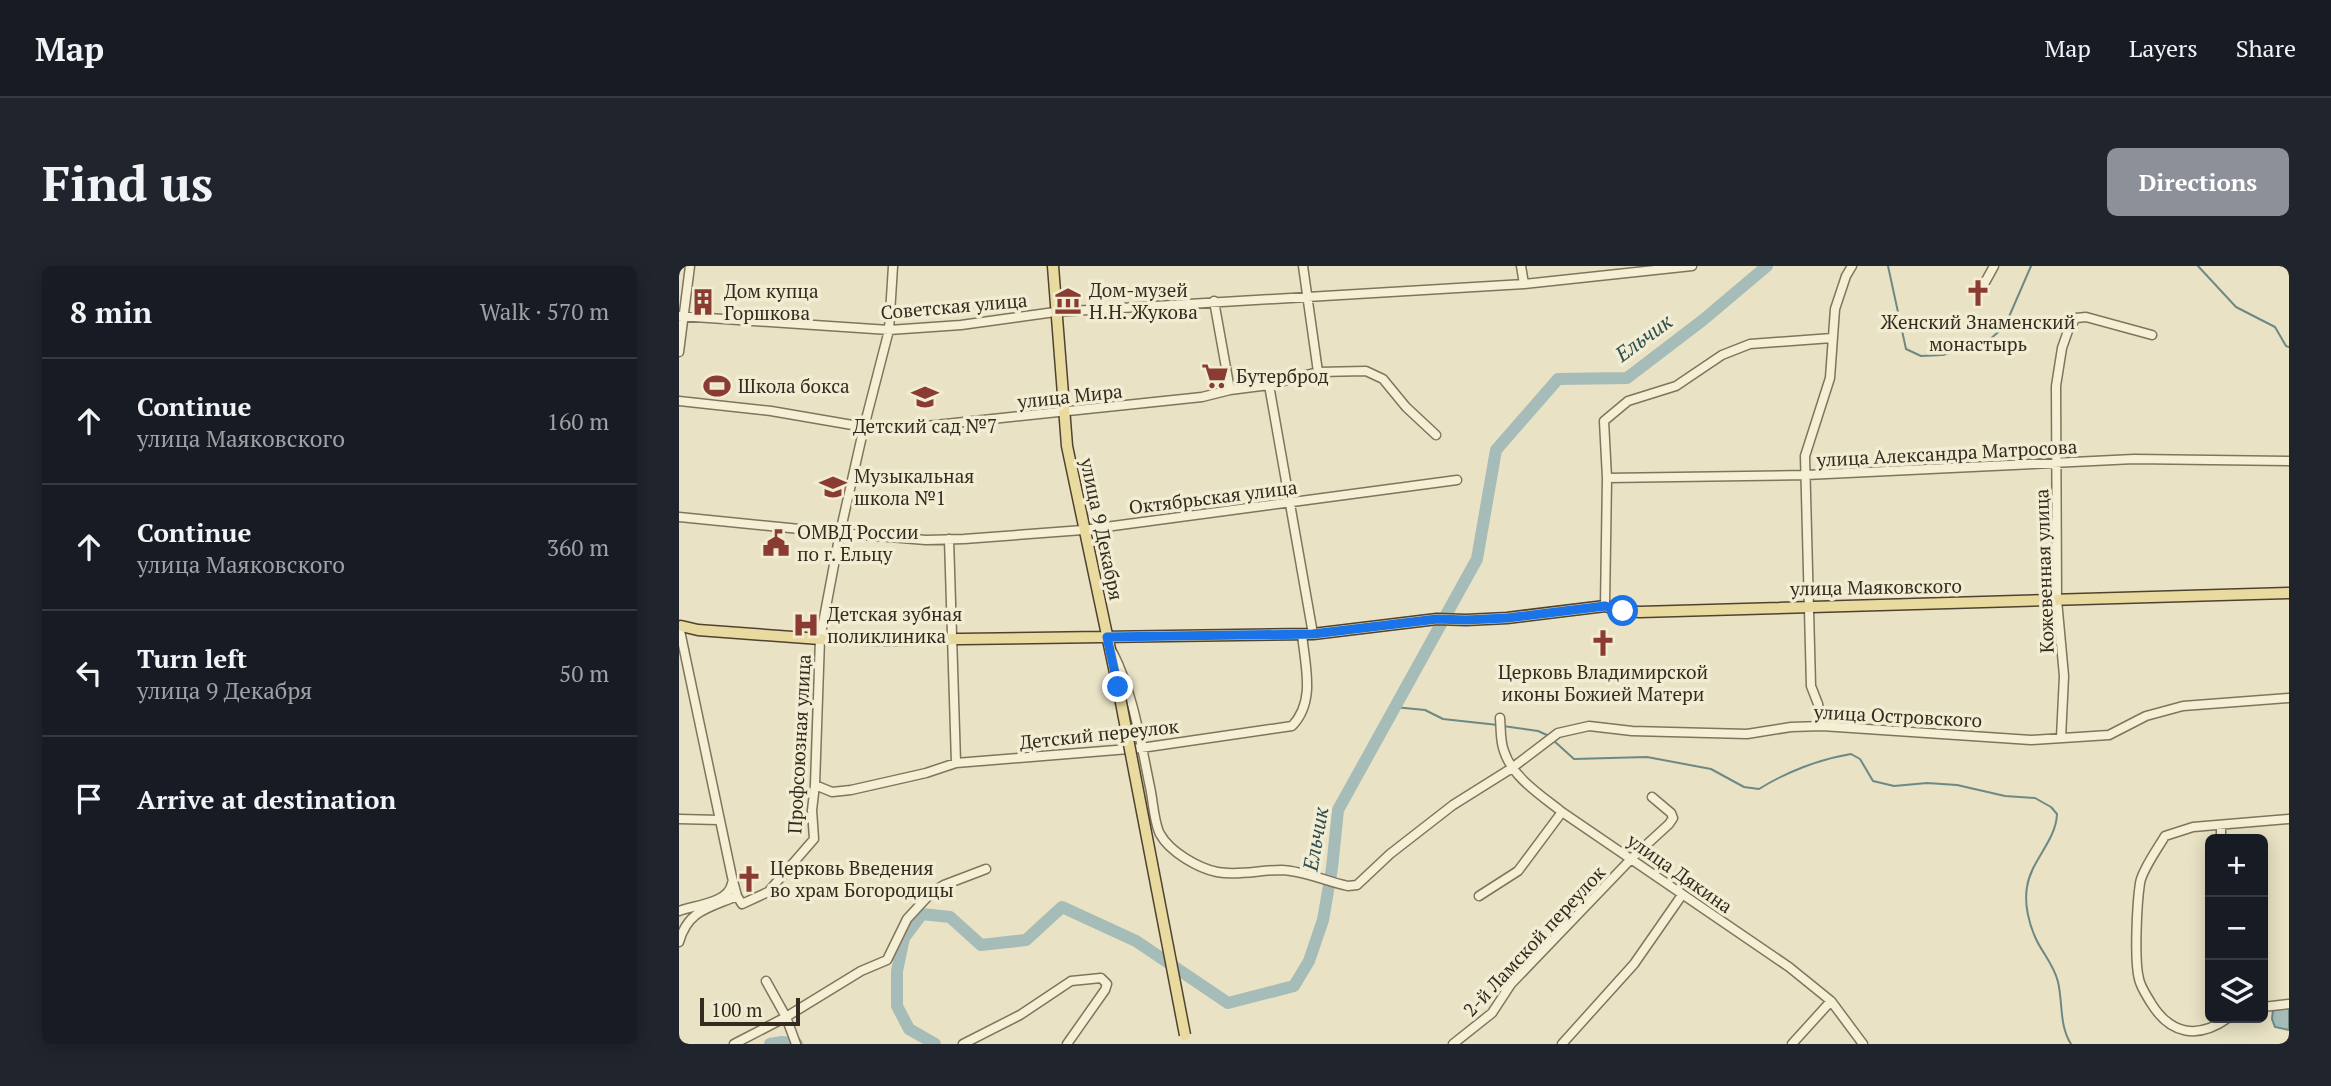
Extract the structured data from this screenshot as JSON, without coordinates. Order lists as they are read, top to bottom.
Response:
{
  "streets": {
    "main road": ["улица 9 Декабря", "улица Маяковского"],
    "street": [
      "Советская улица",
      "улица Мира",
      "улица Александра Матросова",
      "Октябрьская улица",
      "Кожевенная улица",
      "улица Островского",
      "Детский переулок",
      "Профсоюзная улица",
      "улица Дякина",
      "2-й Ламской переулок"
    ]
  },
  "crossings": [
    ["Советская улица", "улица 9 Декабря"],
    ["Советская улица", "Профсоюзная улица"],
    ["улица Мира", "улица 9 Декабря"],
    ["улица Мира", "Профсоюзная улица"],
    ["улица Александра Матросова", "Кожевенная улица"],
    ["Октябрьская улица", "улица 9 Декабря"],
    ["Октябрьская улица", "Профсоюзная улица"],
    ["Кожевенная улица", "улица Маяковского"],
    ["Кожевенная улица", "улица Островского"],
    ["улица Маяковского", "Детский переулок"],
    ["улица Островского", "Детский переулок"],
    ["улица Островского", "улица Дякина"],
    ["Детский переулок", "Профсоюзная улица"],
    ["улица Дякина", "2-й Ламской переулок"]
  ],
  "water": ["Ельчик"],
  "places": {
    "church": ["Женский Знаменский монастырь", "Церковь Владимирской иконы Божией Матери", "Церковь Введения во храм Богородицы"],
    "museum": ["Дом-музей Н.Н. Жукова"],
    "building": ["Дом купца Горшкова"],
    "supermarket": ["Бутерброд"],
    "sports": ["Школа бокса"],
    "school or university": ["Детский сад №7", "Музыкальная школа №1"],
    "public building": ["ОМВД России по г. Ельцу"],
    "hospital": ["Детская зубная поликлиника"]
  },
  "scale_bar": "100 m",
  "page": {
    "header": "Map",
    "nav": ["Map", "Layers", "Share"],
    "buttons": "Directions",
    "title": "Find us",
    "heading": ["8 min", "Walk · 570 m"],
    "list": [
      ["Continue", "улица Маяковского", "160 m"],
      ["Continue", "улица Маяковского", "360 m"],
      ["Turn left", "улица 9 Декабря", "50 m"],
      "Arrive at destination"
    ],
    "map_buttons": ["+", "−"],
    "scale": "100 m"
  }
}
